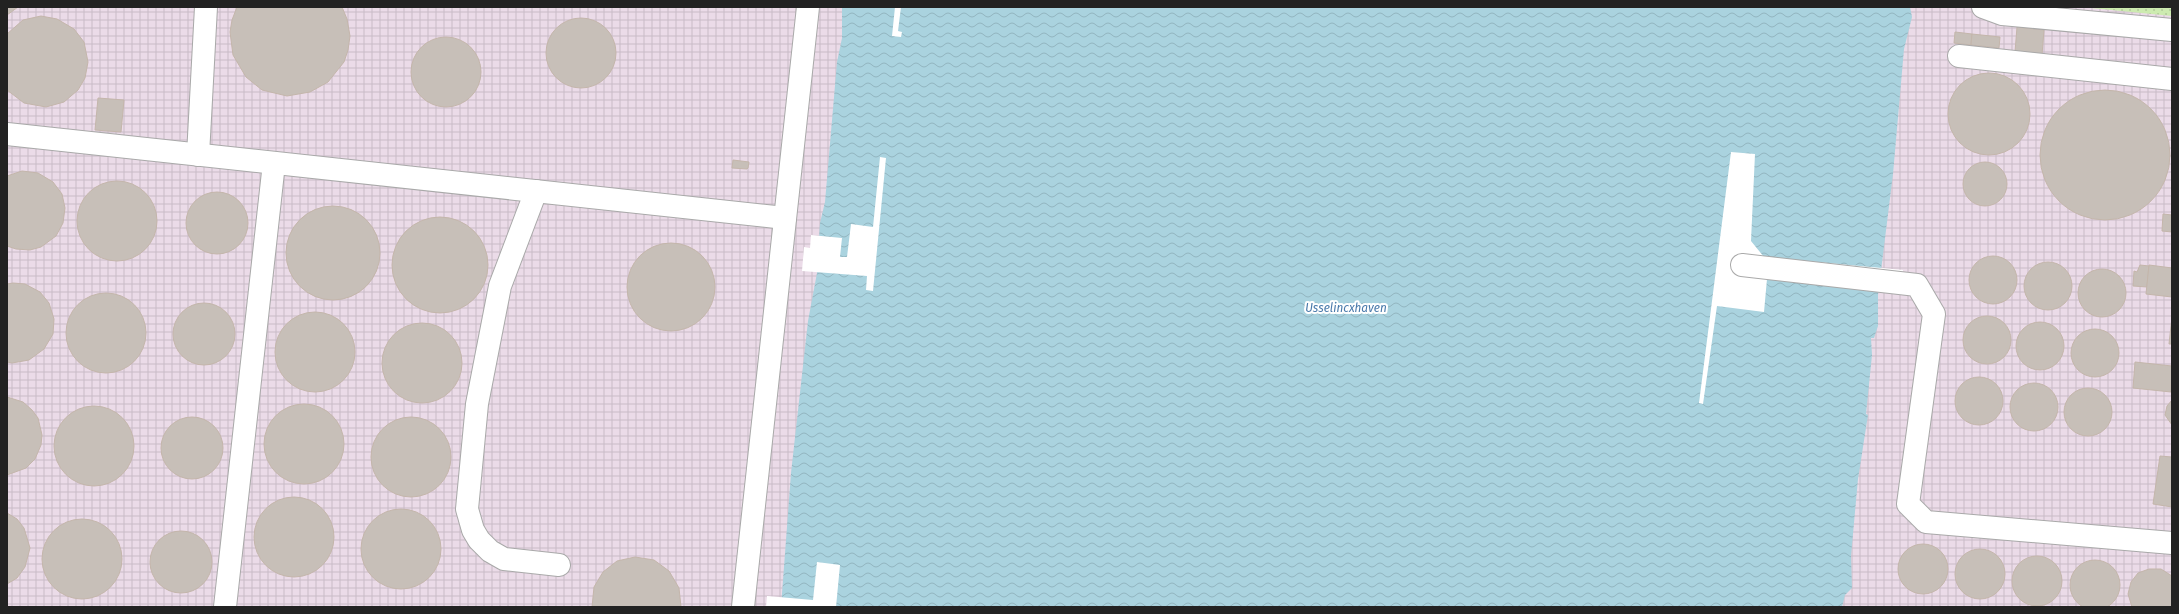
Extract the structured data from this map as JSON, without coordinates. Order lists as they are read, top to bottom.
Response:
{
  "water": ["Usselincxhaven"]
}
